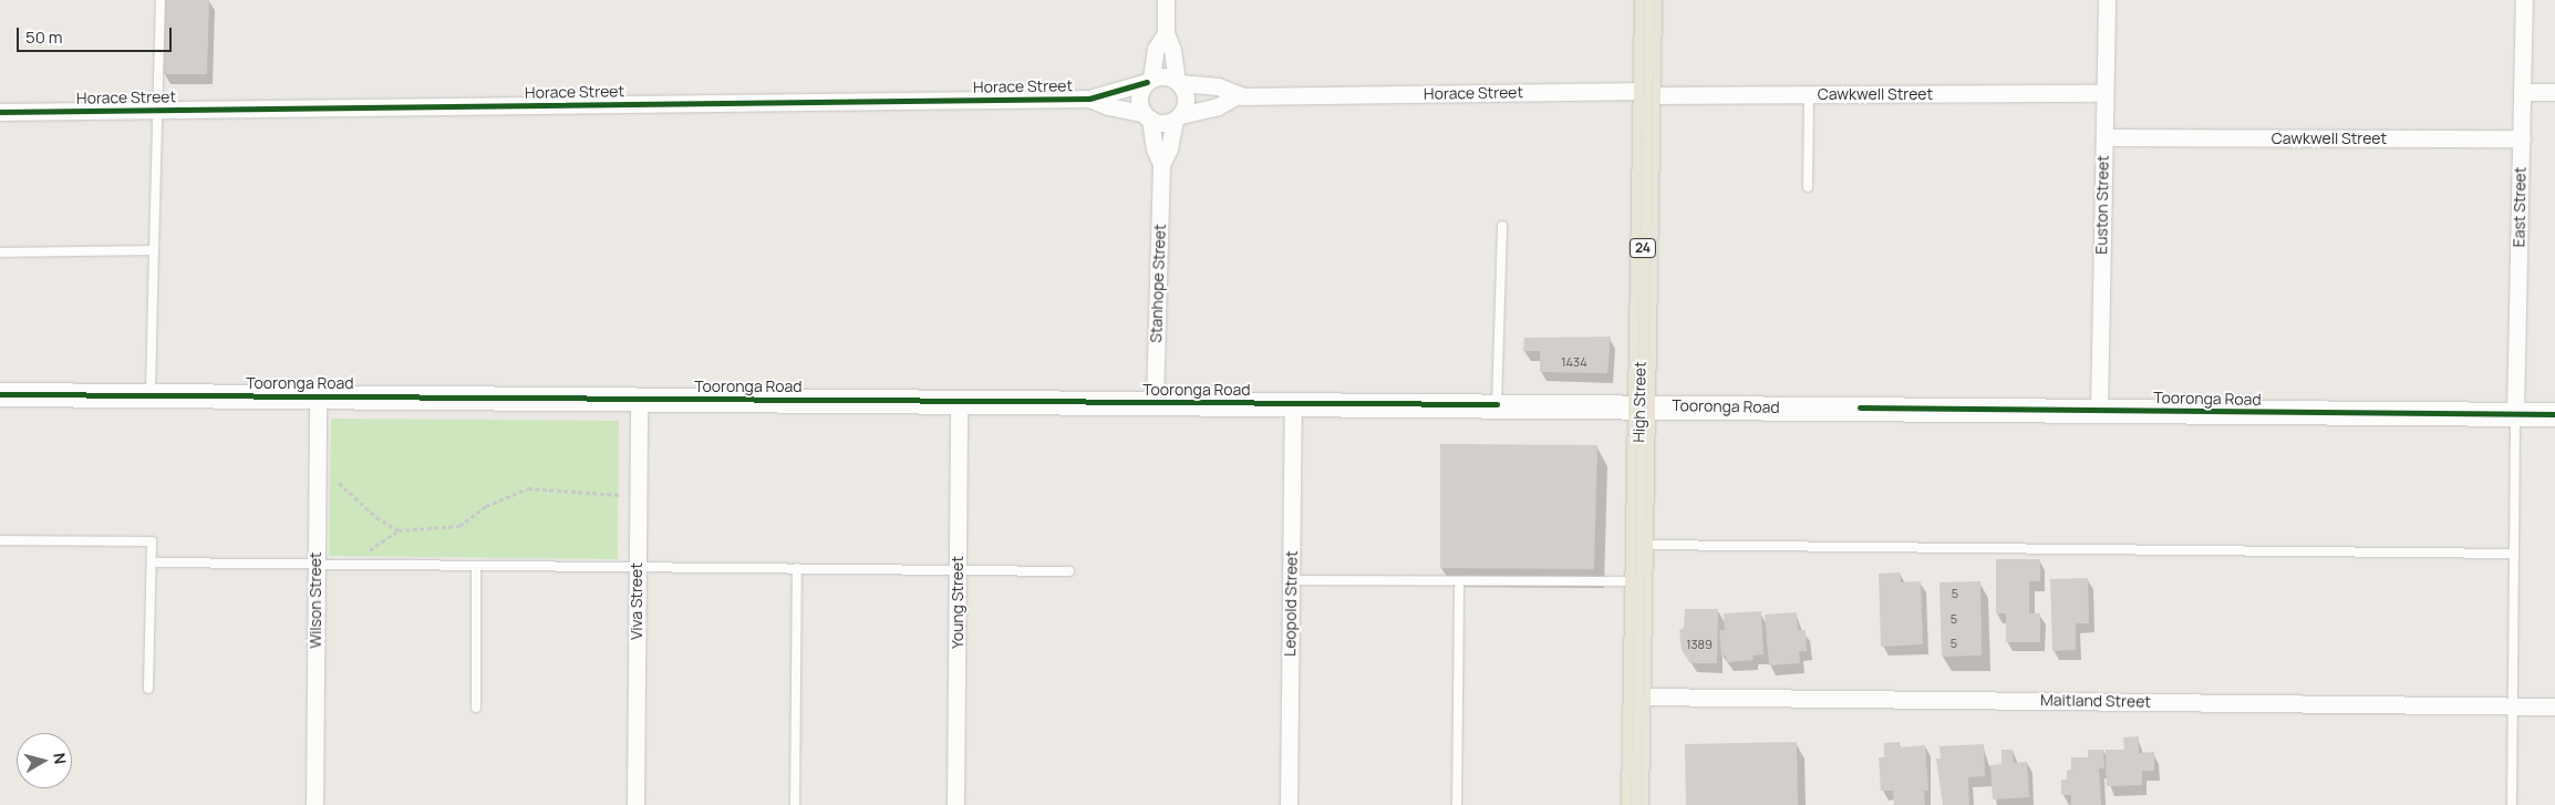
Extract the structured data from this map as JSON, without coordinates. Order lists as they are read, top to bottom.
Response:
{
  "streets": {
    "main road": ["24", "Tooronga Road", "High Street"],
    "street": [
      "Horace Street",
      "Cawkwell Street",
      "Euston Street",
      "East Street",
      "Stanhope Street",
      "Wilson Street",
      "Viva Street",
      "Young Street",
      "Leopold Street",
      "Maitland Street"
    ]
  },
  "crossings": [
    ["Horace Street", "Cawkwell Street"],
    ["Horace Street", "Stanhope Street"],
    ["Horace Street", "High Street"],
    ["Cawkwell Street", "Euston Street"],
    ["Cawkwell Street", "East Street"],
    ["Cawkwell Street", "High Street"],
    ["Euston Street", "Tooronga Road"],
    ["East Street", "Tooronga Road"],
    ["Stanhope Street", "Tooronga Road"],
    ["Tooronga Road", "High Street"],
    ["Tooronga Road", "Wilson Street"],
    ["Tooronga Road", "Viva Street"],
    ["Tooronga Road", "Young Street"],
    ["Tooronga Road", "Leopold Street"],
    ["High Street", "Maitland Street"]
  ],
  "house_numbers": [
    "1434",
    "5",
    "5",
    "5",
    "1389"
  ],
  "scale_bar": "50 m",
  "north": "right"
}
